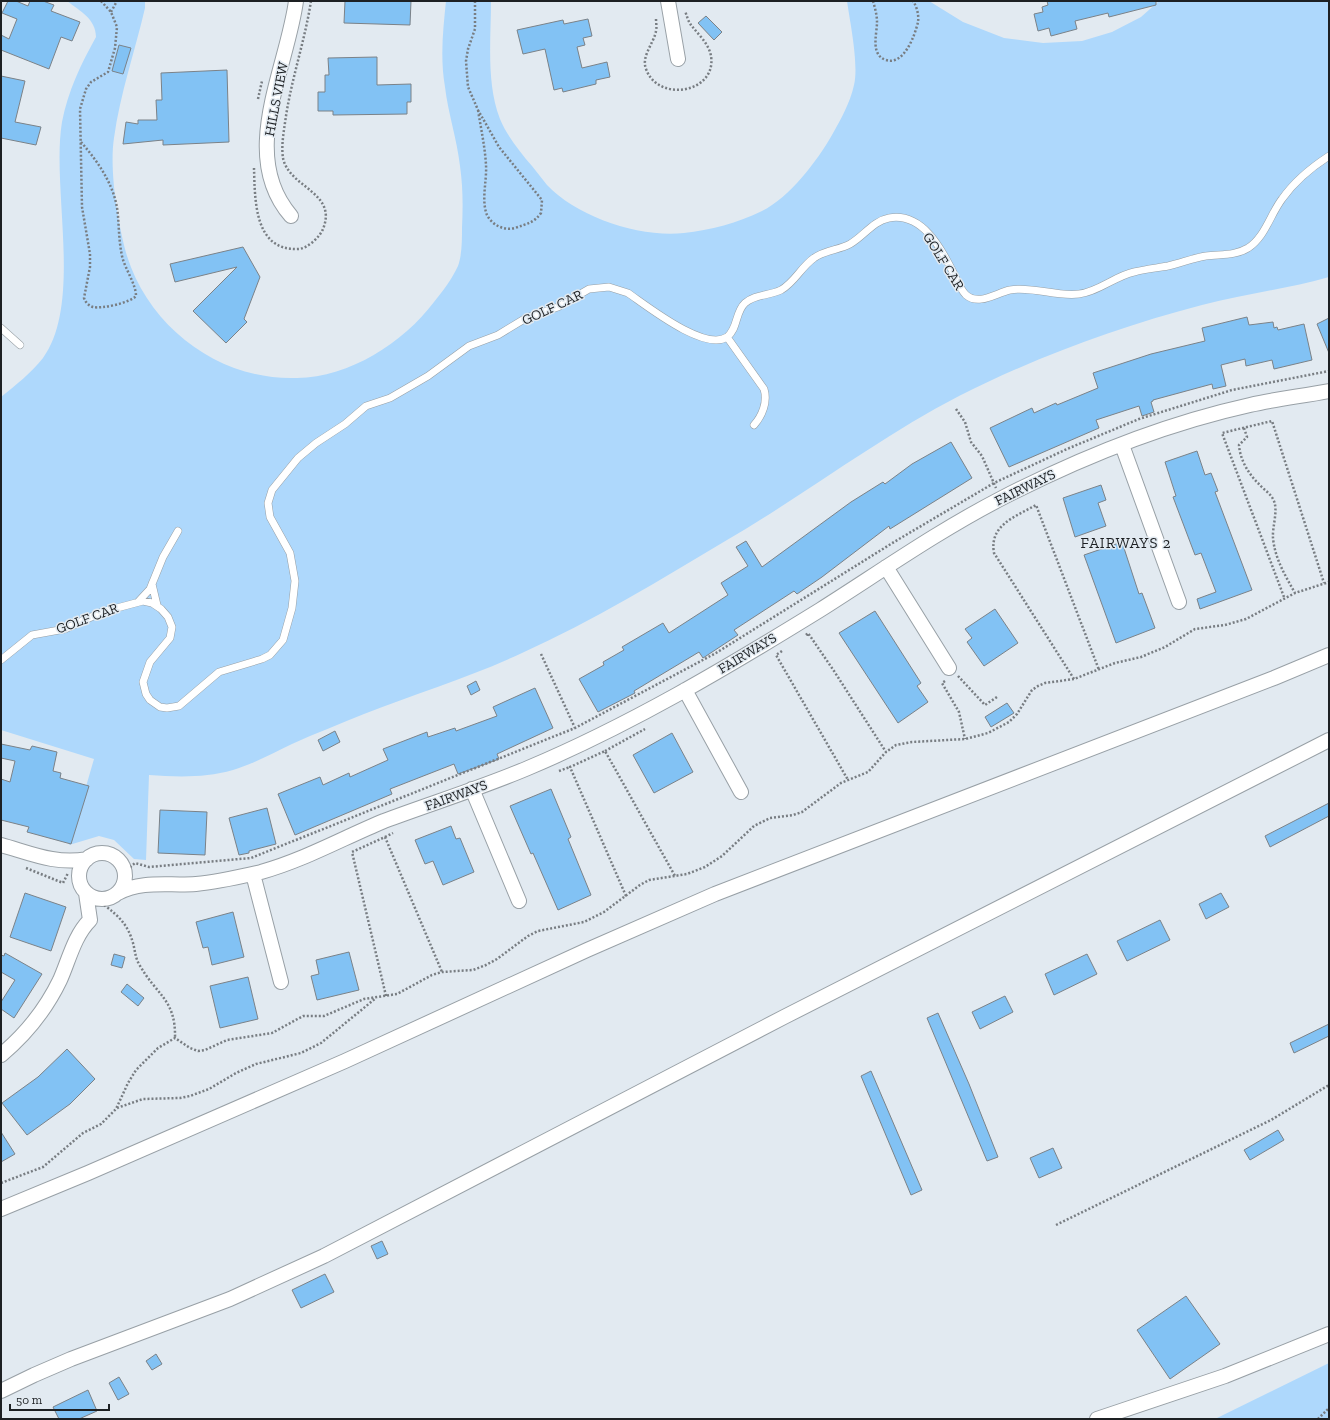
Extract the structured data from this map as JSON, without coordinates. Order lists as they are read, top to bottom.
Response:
{
  "streets": {
    "street": ["HILLS VIEW", "FAIRWAYS"],
    "lane": ["GOLF CAR"]
  },
  "districts": ["FAIRWAYS 2"],
  "scale_bar": "50 m"
}
